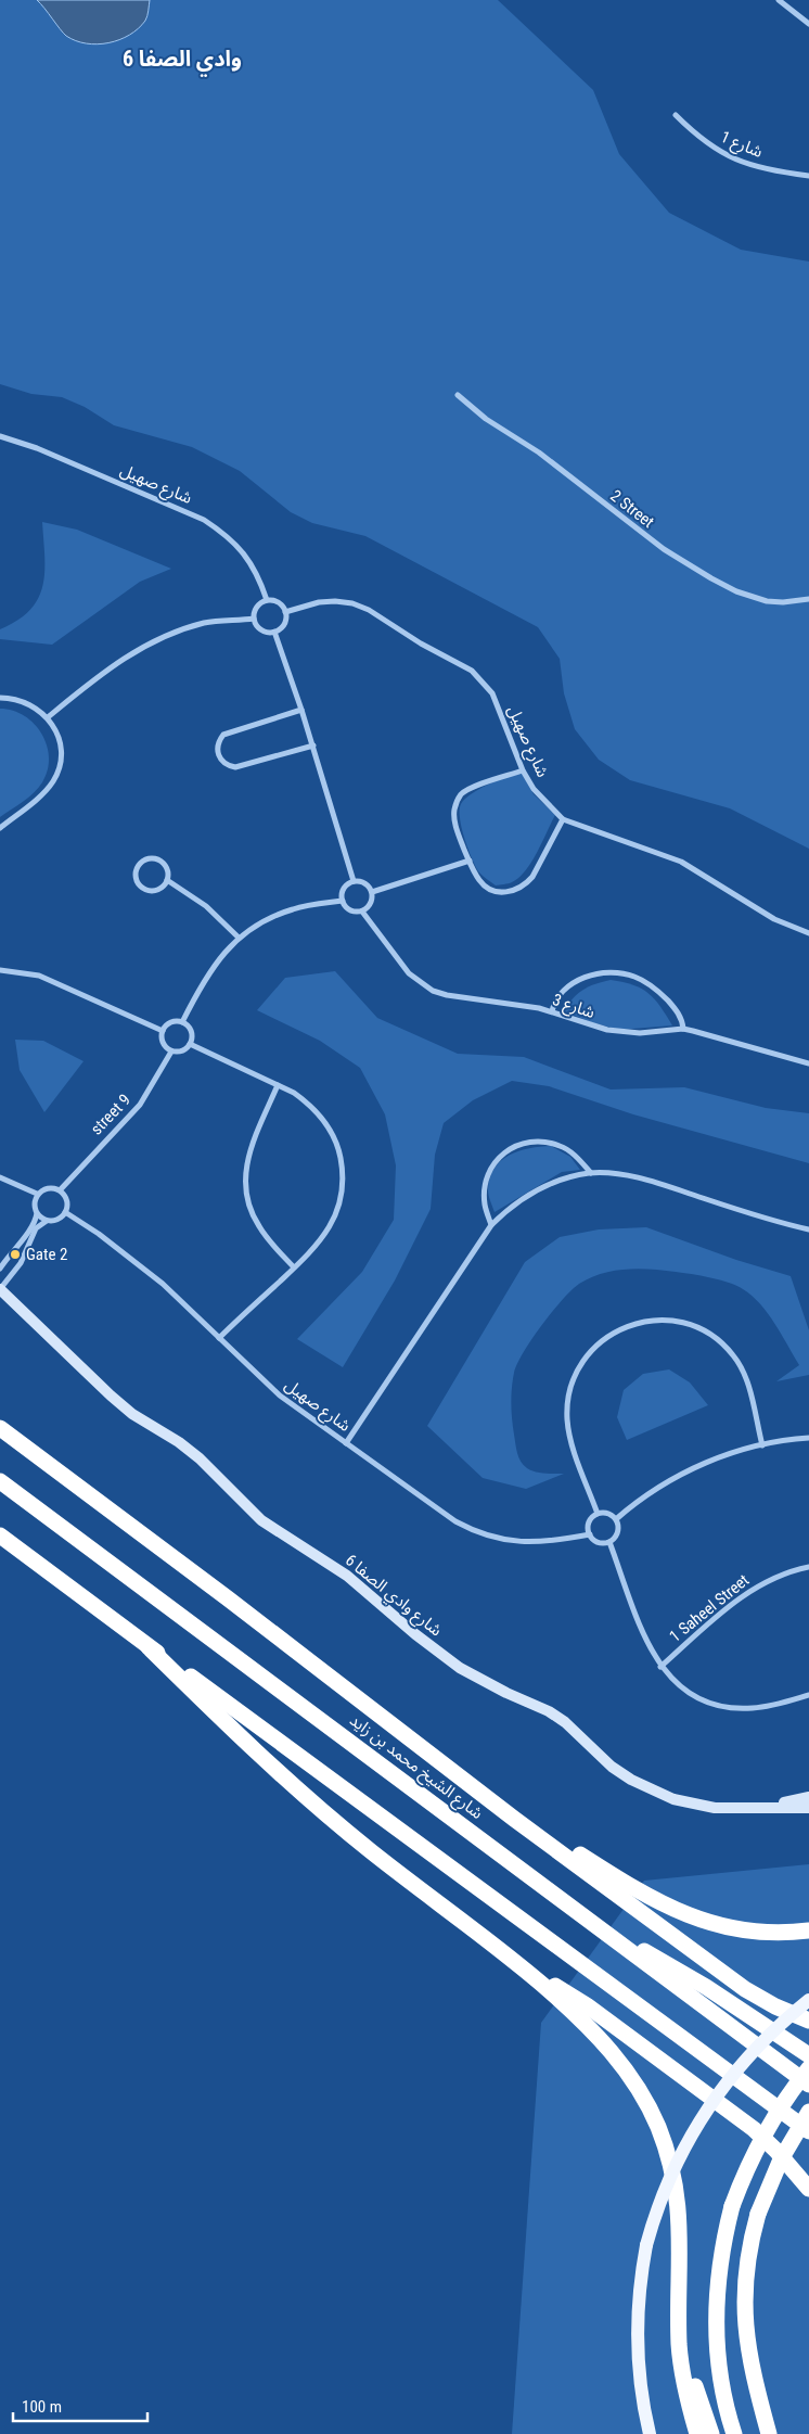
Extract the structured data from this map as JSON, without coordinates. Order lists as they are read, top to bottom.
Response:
{
  "streets": {
    "highway": ["شارع الشيخ محمد بن زايد"],
    "street": [
      "شارع 1",
      "شارع صهيل",
      "2 Street",
      "3 شارع",
      "street 9",
      "شارع وادي الصفا 6",
      "1 Saheel Street"
    ]
  },
  "crossings": [
    ["شارع صهيل", "street 9"]
  ],
  "districts": ["وادي الصفا 6"],
  "places": ["Gate 2"],
  "scale_bar": "100 m"
}
